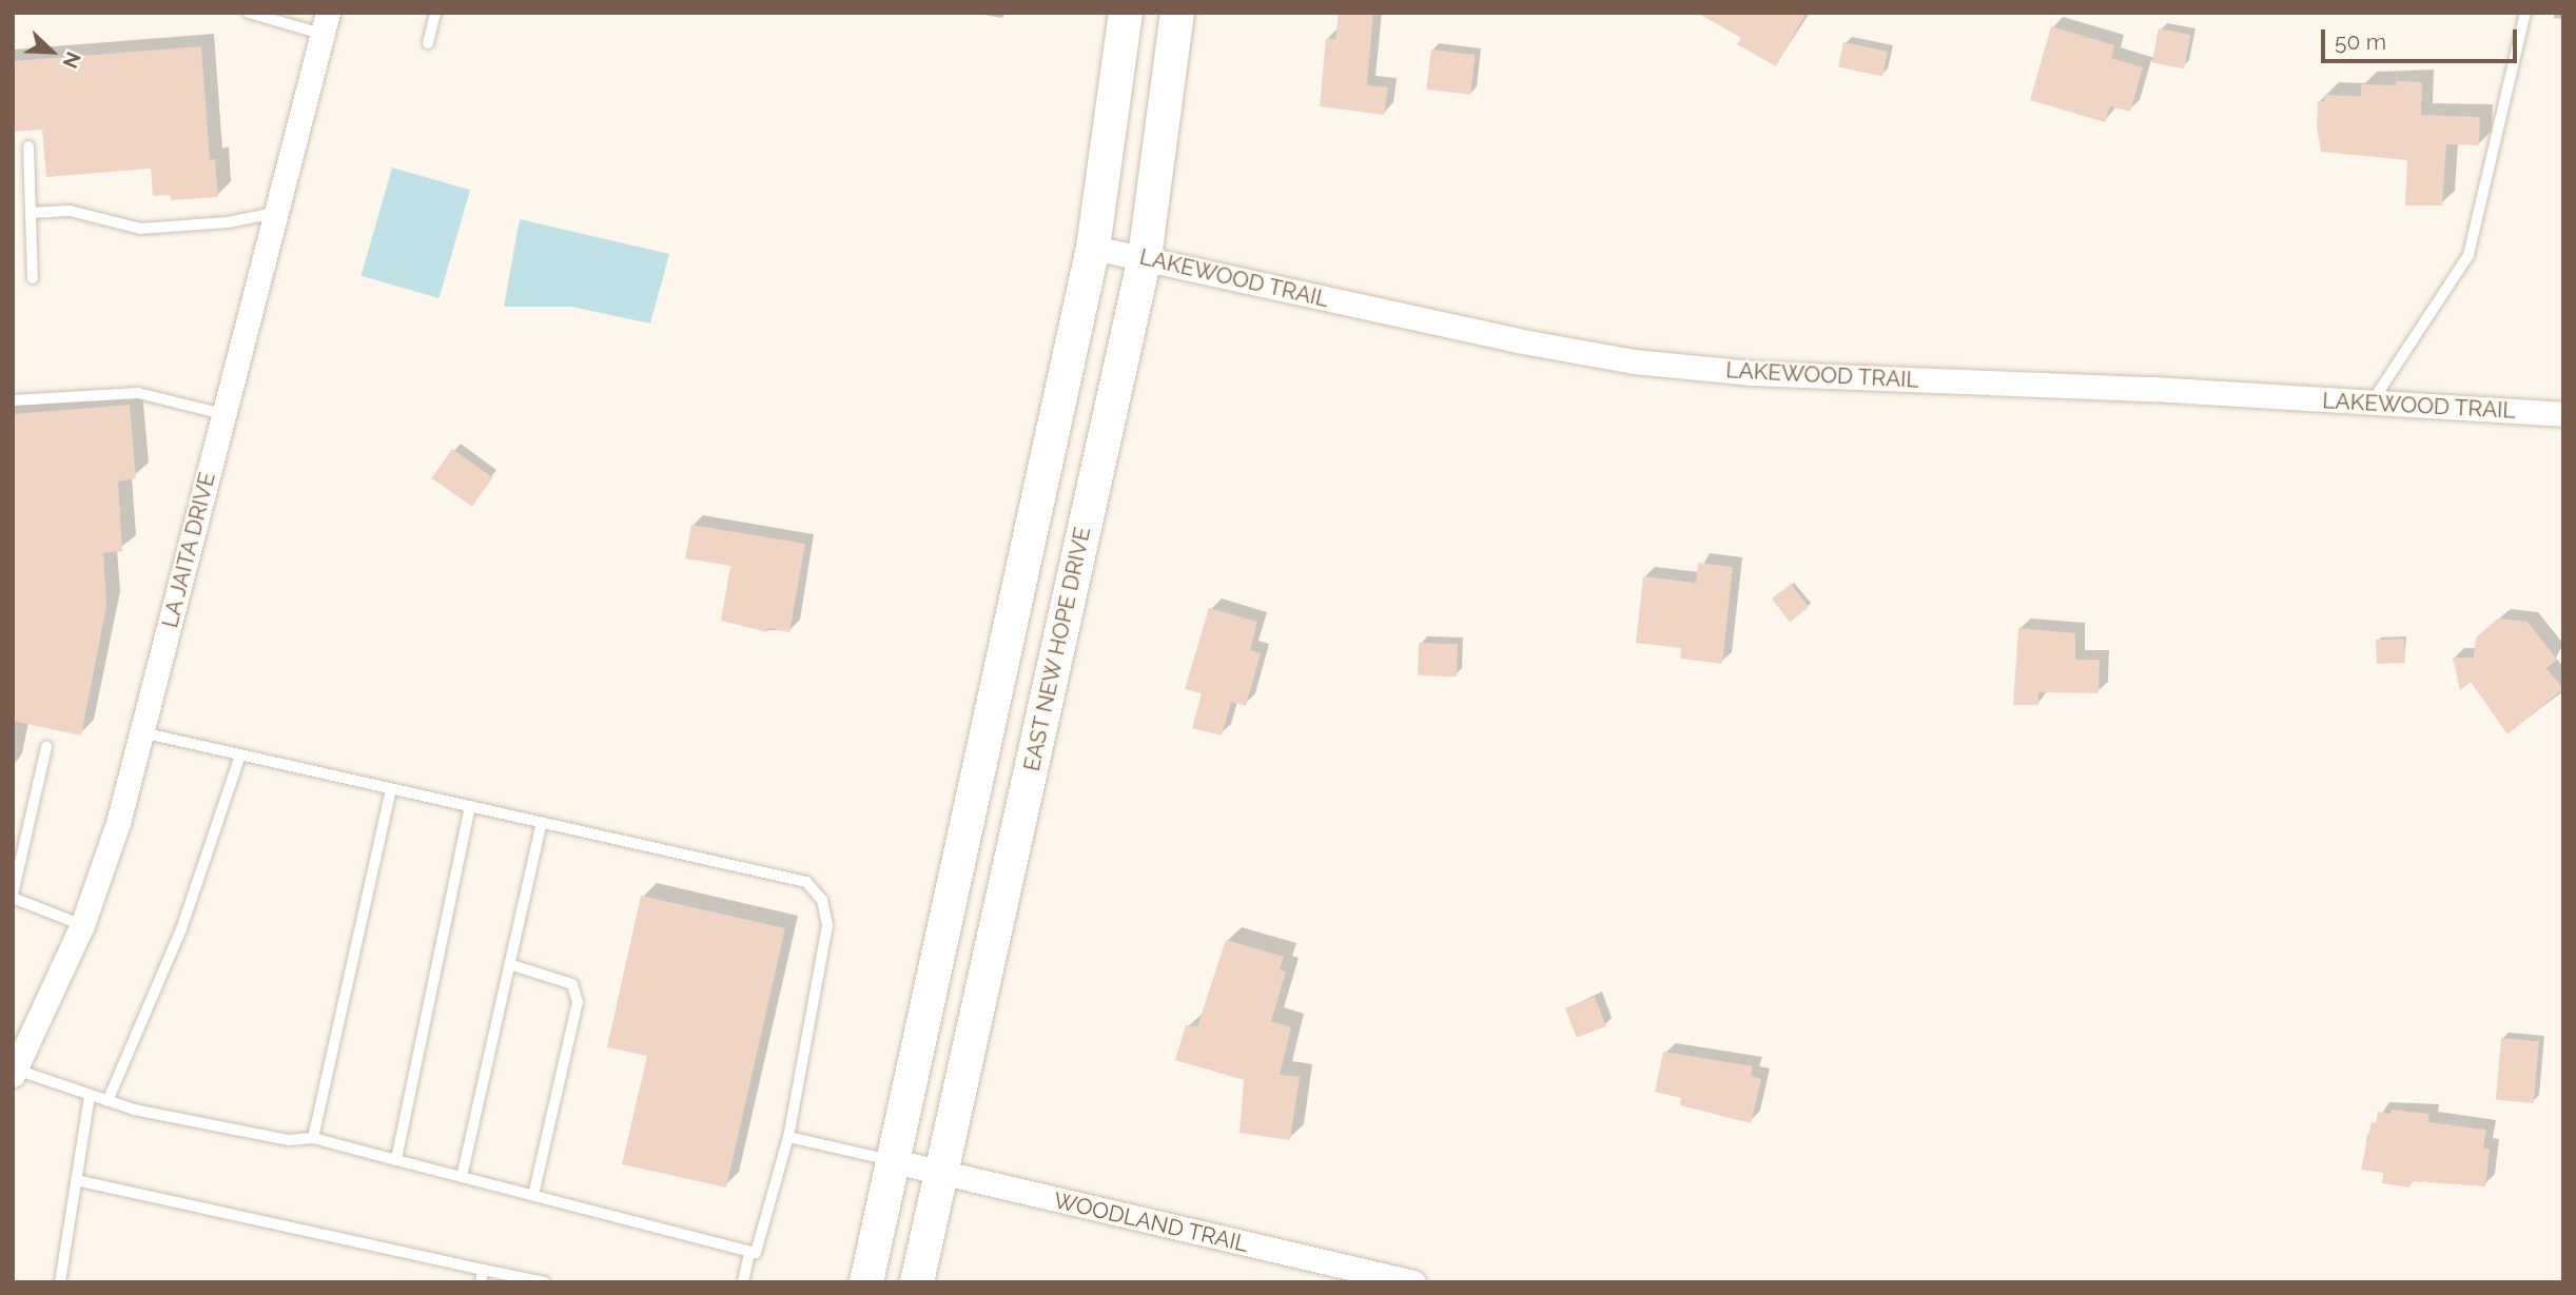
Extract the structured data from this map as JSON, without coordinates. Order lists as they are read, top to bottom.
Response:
{
  "streets": {
    "street": [
      "LAKEWOOD TRAIL",
      "LA JAITA DRIVE",
      "EAST NEW HOPE DRIVE",
      "WOODLAND TRAIL"
    ]
  },
  "crossings": [
    ["LAKEWOOD TRAIL", "EAST NEW HOPE DRIVE"],
    ["EAST NEW HOPE DRIVE", "WOODLAND TRAIL"]
  ],
  "scale_bar": "50 m",
  "north": "bottom right"
}
